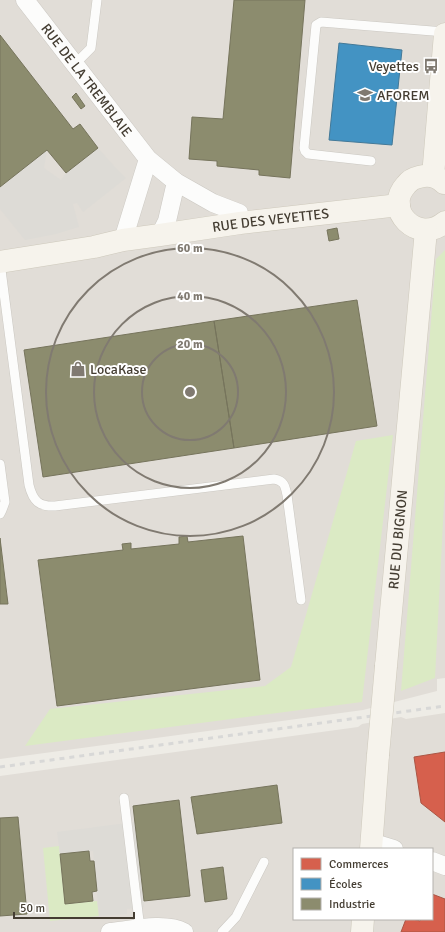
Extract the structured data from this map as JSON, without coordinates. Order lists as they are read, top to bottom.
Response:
{
  "streets": {
    "street": ["RUE DE LA TREMBLAIE", "RUE DES VEYETTES", "RUE DU BIGNON"]
  },
  "crossings": [
    ["RUE DE LA TREMBLAIE", "RUE DES VEYETTES"]
  ],
  "places": {
    "bus stop": ["Veyettes"],
    "school or university": ["AFOREM"],
    "shop": ["LocaKase"]
  },
  "legend": ["Commerces", "Écoles", "Industrie"],
  "scale_bar": "50 m",
  "rings": ["60 m", "40 m", "20 m"]
}
